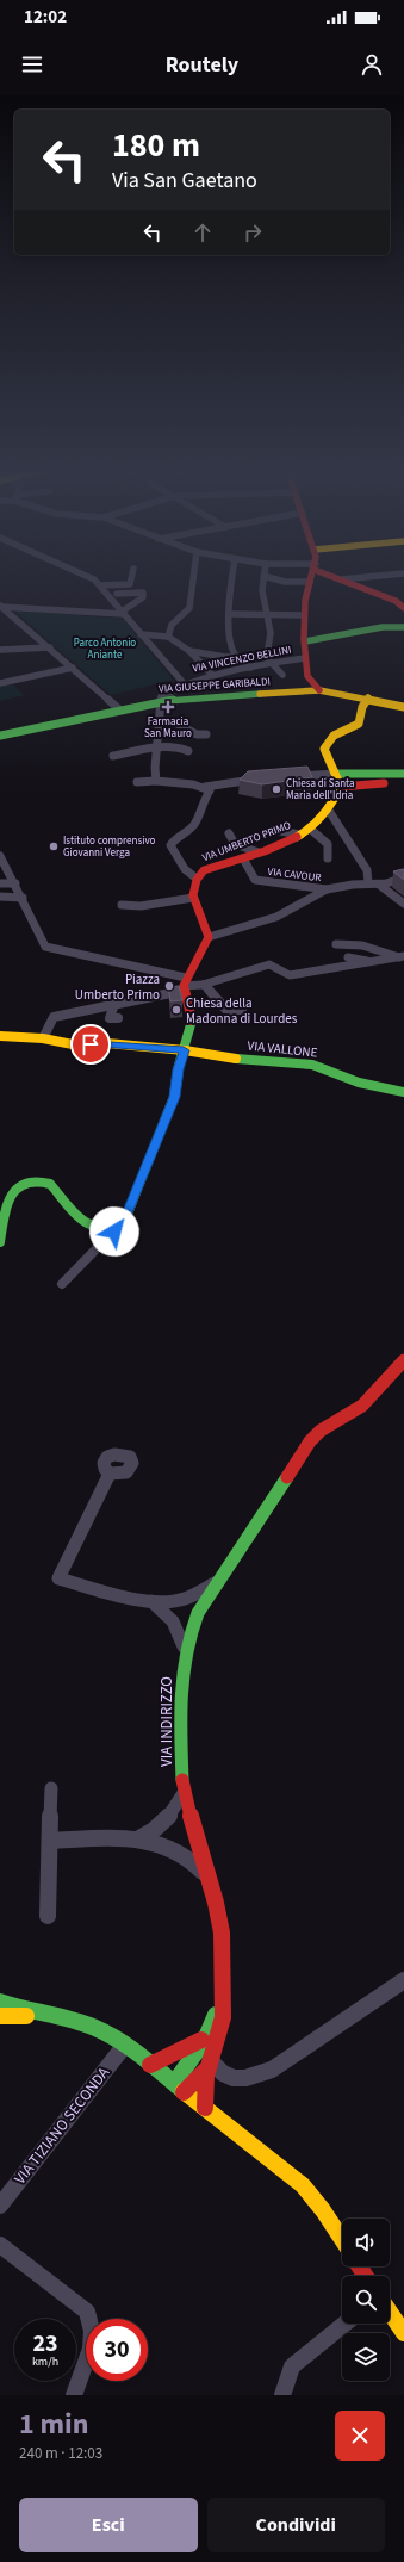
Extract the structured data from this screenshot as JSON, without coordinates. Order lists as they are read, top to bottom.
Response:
{
  "streets": {
    "street": [
      "VIA VINCENZO BELLINI",
      "VIA GIUSEPPE GARIBALDI",
      "VIA UMBERTO PRIMO",
      "VIA CAVOUR",
      "VIA VALLONE",
      "VIA INDIRIZZO",
      "VIA TIZIANO SECONDA"
    ]
  },
  "crossings": [
    ["VIA VINCENZO BELLINI", "VIA GIUSEPPE GARIBALDI"],
    ["VIA UMBERTO PRIMO", "VIA CAVOUR"]
  ],
  "parks": ["Parco Antonio Aniante"],
  "places": {
    "health": ["Farmacia San Mauro"],
    "other": [
      "Chiesa di Santa Maria dell'Idria",
      "Istituto comprensivo Giovanni Verga",
      "Piazza Umberto Primo",
      "Chiesa della Madonna di Lourdes"
    ]
  },
  "page": {
    "status": "12:02",
    "header": "Routely",
    "turn": ["180 m", "Via San Gaetano"],
    "speed": "23 km/h",
    "limit": "30",
    "heading": ["1 min", "240 m · 12:03"],
    "buttons": ["Esci", "Condividi"]
  }
}
